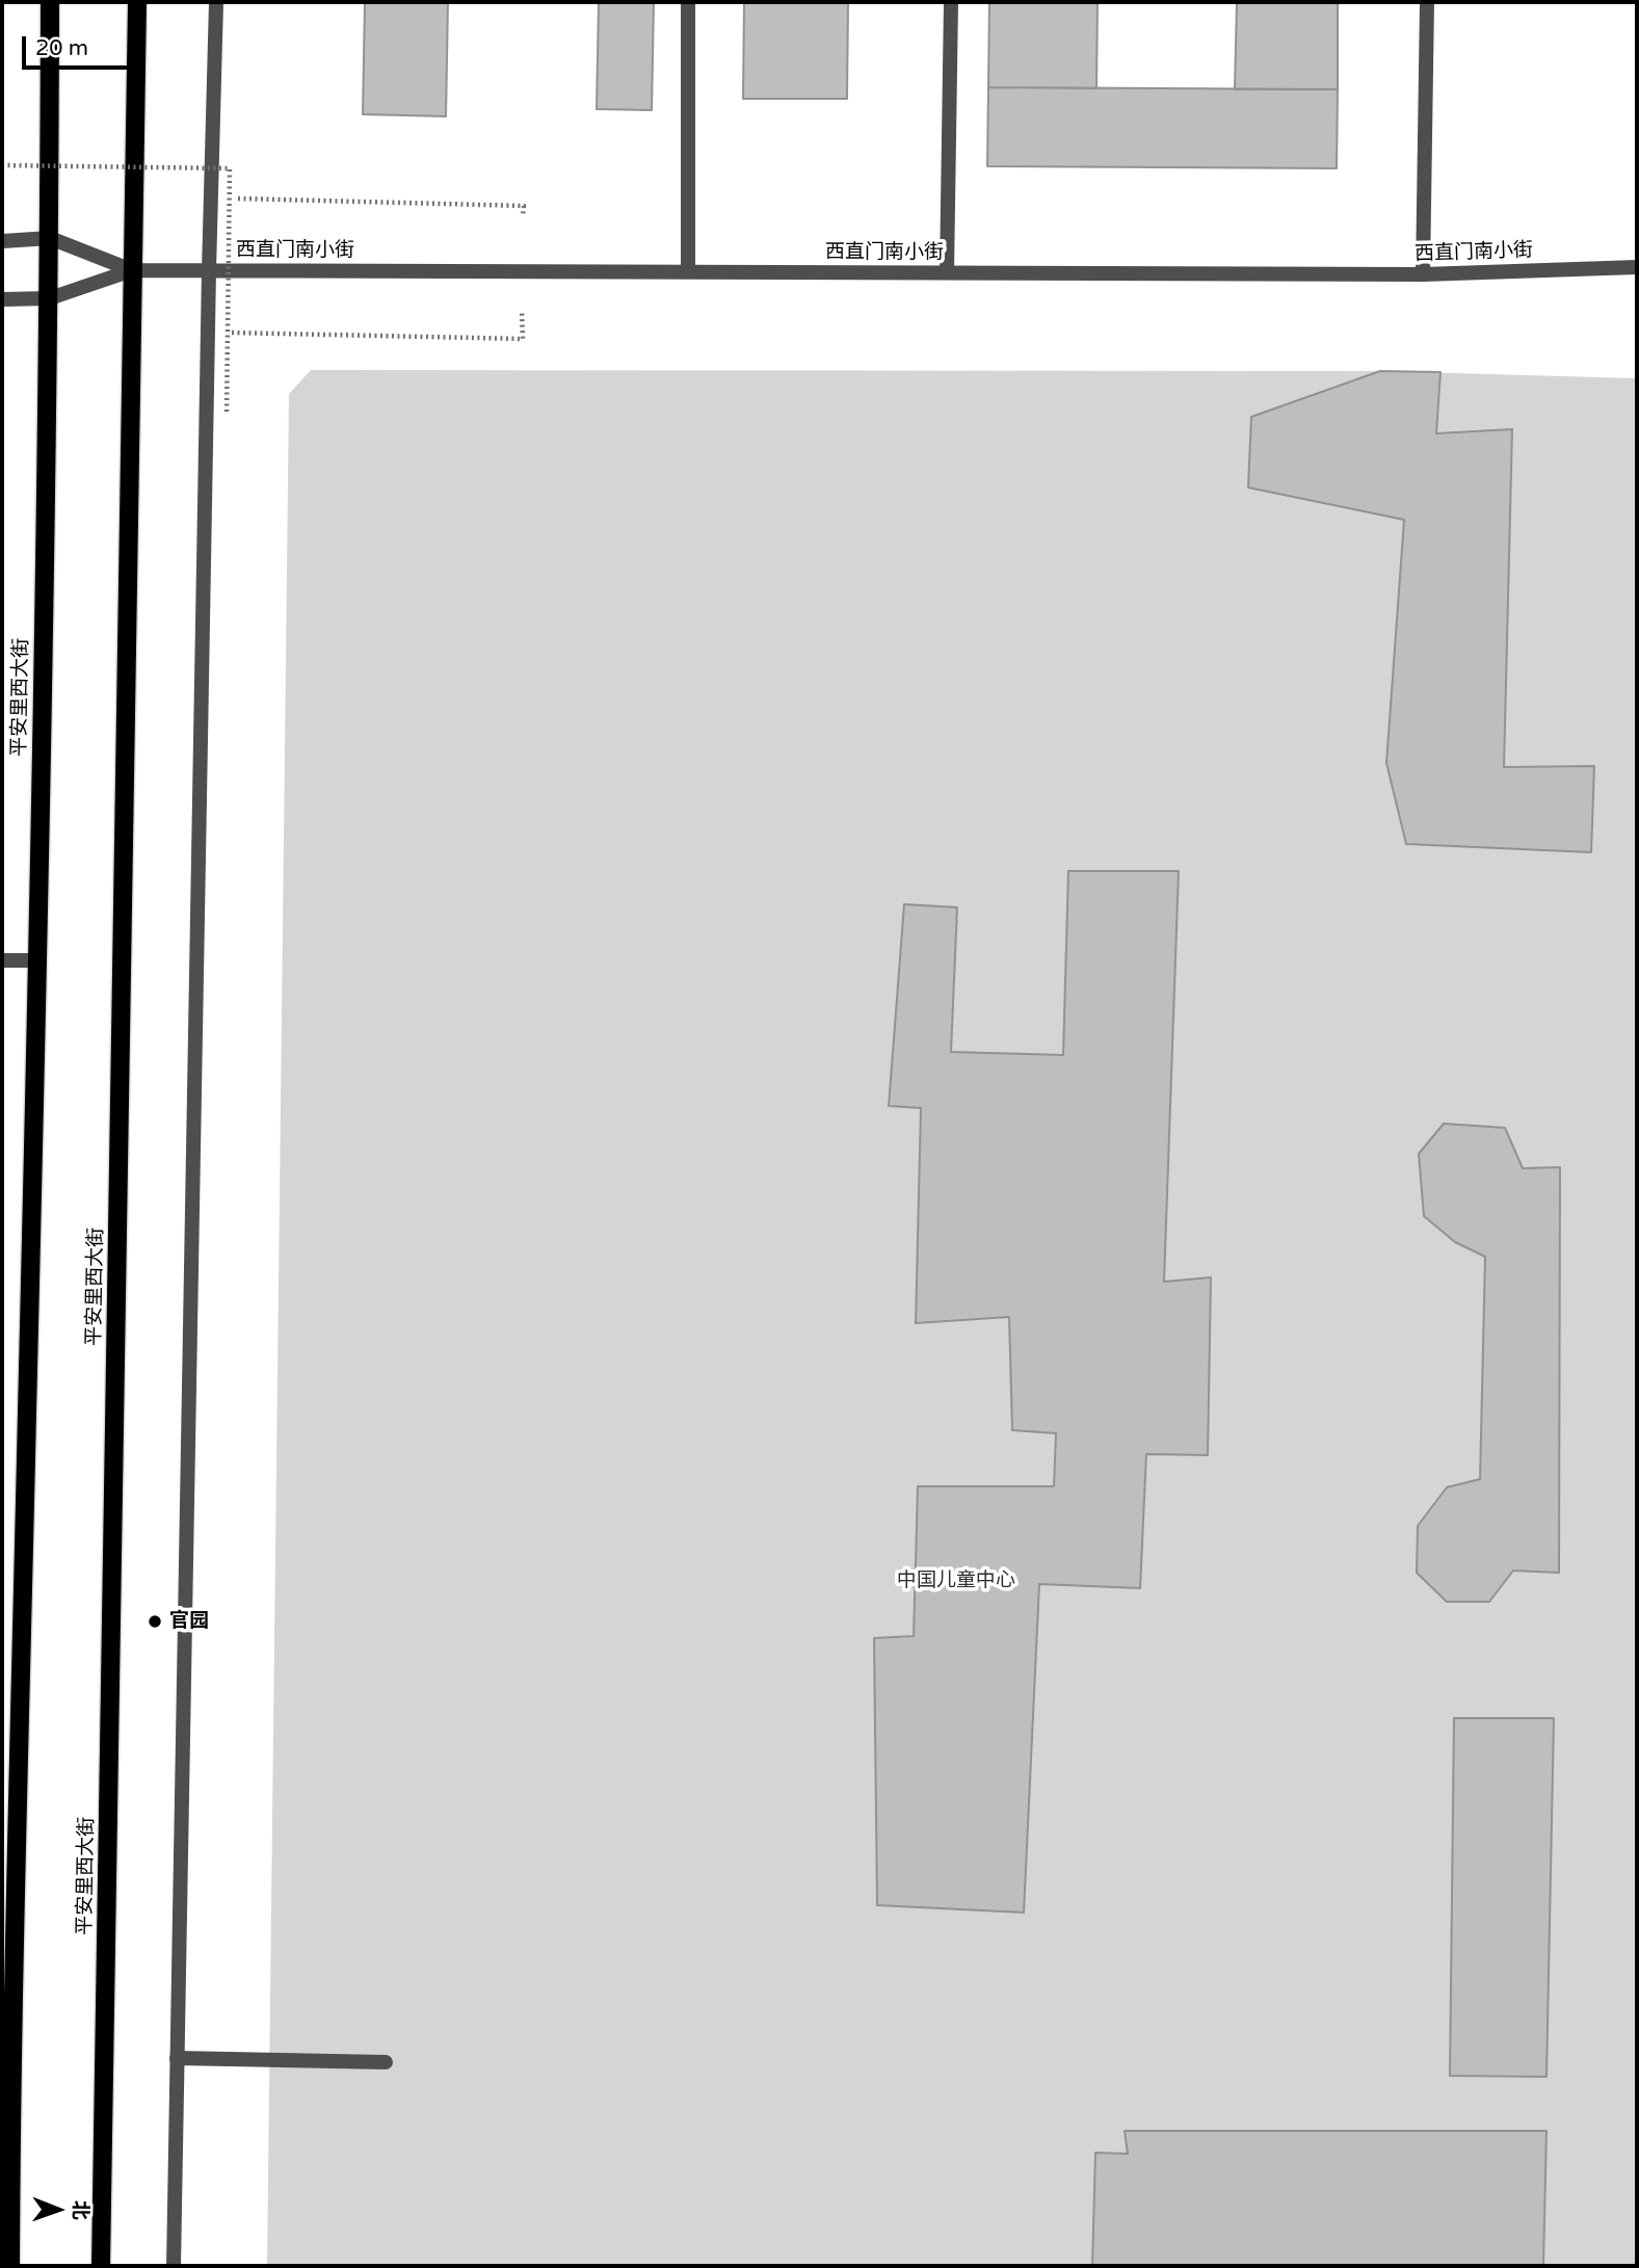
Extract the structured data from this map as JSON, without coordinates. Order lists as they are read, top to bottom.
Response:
{
  "streets": {
    "main road": ["平安里西大街"],
    "street": ["西直门南小街"]
  },
  "crossings": [
    ["西直门南小街", "平安里西大街"]
  ],
  "parks": ["中国儿童中心"],
  "places": ["官园"],
  "scale_bar": "20 m",
  "north": "right"
}
